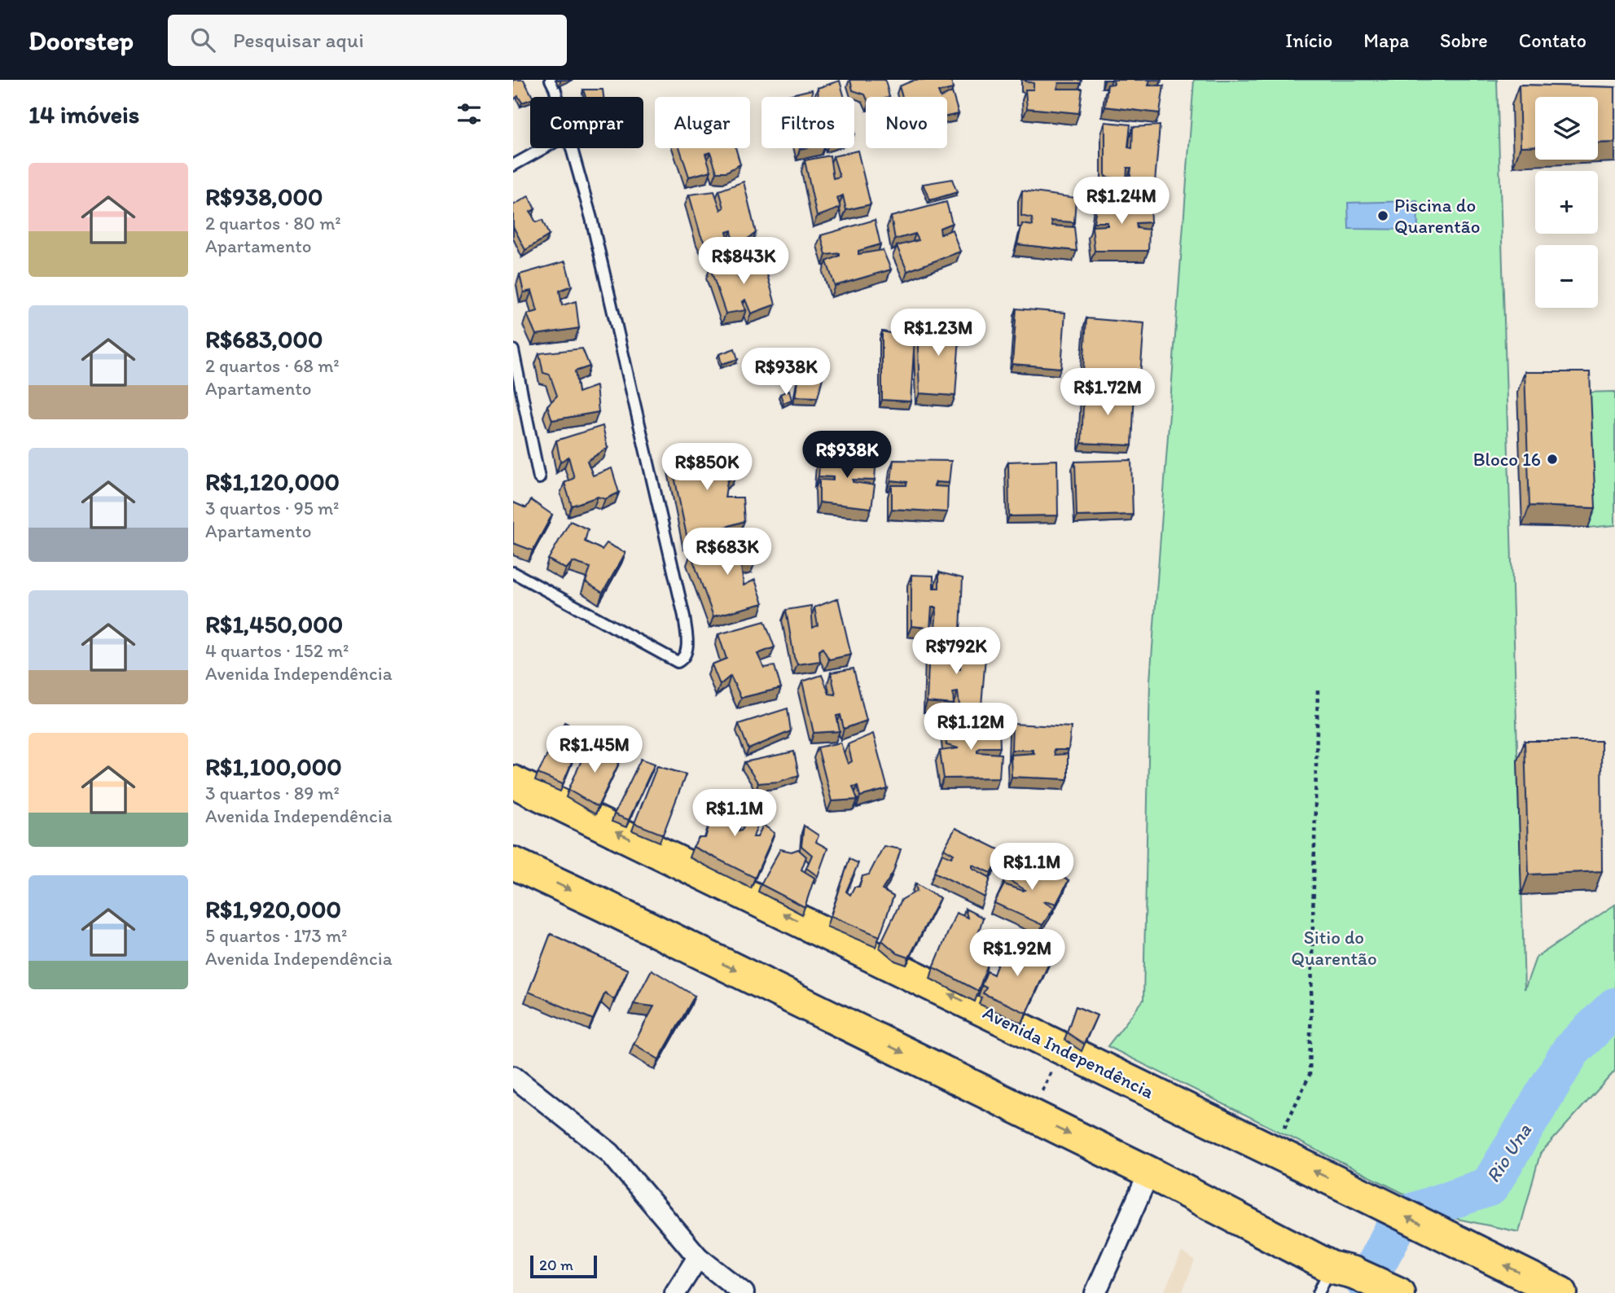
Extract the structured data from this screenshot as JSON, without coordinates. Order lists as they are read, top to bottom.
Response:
{
  "streets": {
    "main road": ["Avenida Independência"]
  },
  "water": ["Rio Una"],
  "parks": ["Sitio do Quarentão"],
  "places": ["Piscina do Quarentão", "Bloco 16"],
  "scale_bar": "20 m",
  "page": {
    "header": "Doorstep",
    "search": "Pesquisar aqui",
    "nav": [
      "Início",
      "Mapa",
      "Sobre",
      "Contato"
    ],
    "heading": "14 imóveis",
    "map_buttons": ["+", "−"],
    "chip": [
      "Comprar",
      "Alugar",
      "Filtros",
      "Novo"
    ],
    "list": [
      {
        "name": "R$938,000",
        "note": "2 quartos · 80 m² · Apartamento"
      },
      {
        "name": "R$683,000",
        "note": "2 quartos · 68 m² · Apartamento"
      },
      {
        "name": "R$1,120,000",
        "note": "3 quartos · 95 m² · Apartamento"
      },
      {
        "name": "R$1,450,000",
        "note": "4 quartos · 152 m² · Avenida Independência"
      },
      {
        "name": "R$1,100,000",
        "note": "3 quartos · 89 m² · Avenida Independência"
      },
      {
        "name": "R$1,920,000",
        "note": "5 quartos · 173 m² · Avenida Independência"
      }
    ],
    "price": [
      "R$1.24M",
      "R$843K",
      "R$1.23M",
      "R$938K",
      "R$1.72M",
      "R$938K",
      "R$850K",
      "R$683K",
      "R$792K",
      "R$1.12M",
      "R$1.45M",
      "R$1.1M",
      "R$1.1M",
      "R$1.92M"
    ],
    "scale": "20 m"
  }
}
